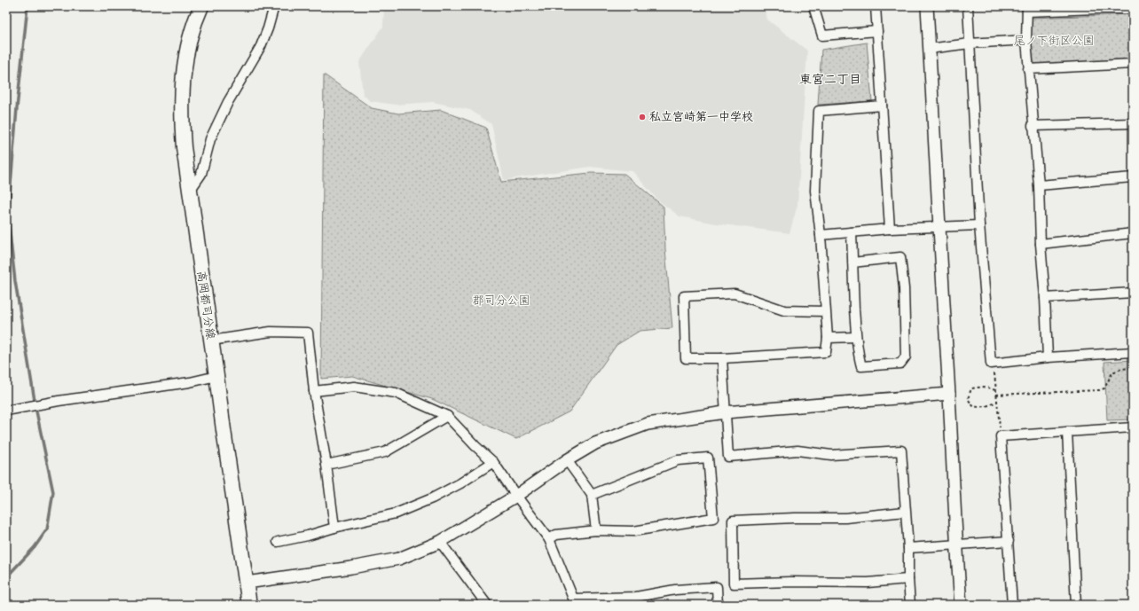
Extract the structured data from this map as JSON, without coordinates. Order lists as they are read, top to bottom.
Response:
{
  "streets": {
    "main road": ["高岡都司分線"]
  },
  "districts": ["東宮二丁目"],
  "parks": ["尾ノ下街区公園", "郡司分公園"],
  "places": ["私立宮崎第一中学校"]
}
